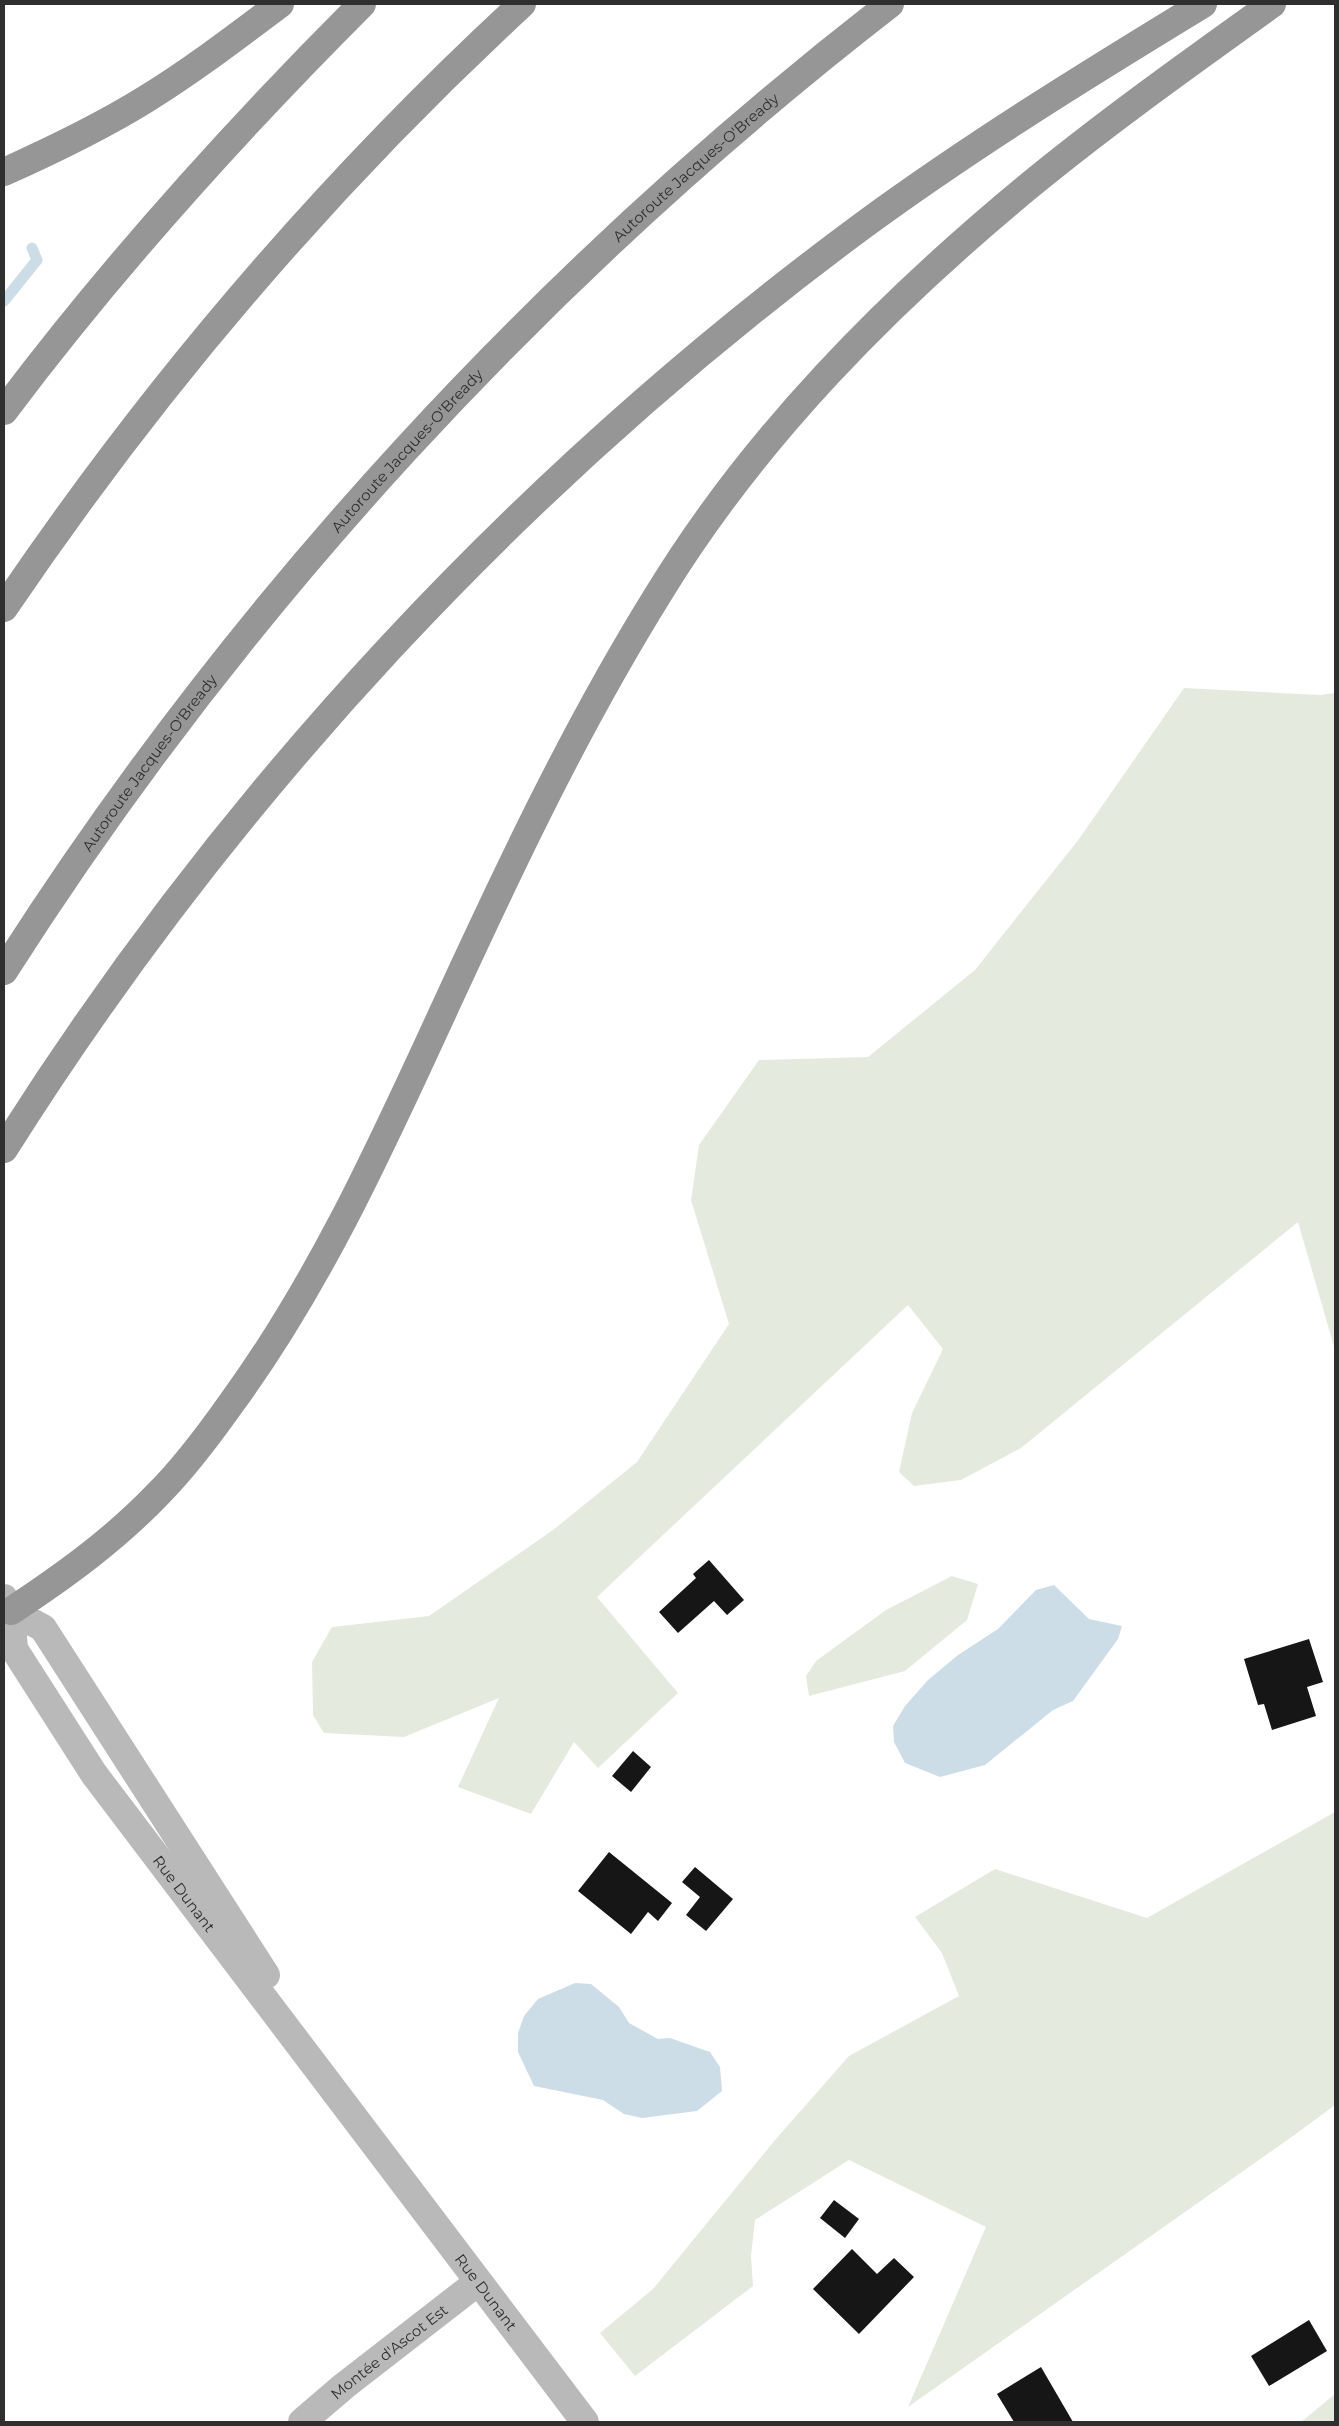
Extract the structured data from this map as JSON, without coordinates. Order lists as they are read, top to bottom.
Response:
{
  "streets": {
    "highway": ["Autoroute Jacques-O'Bready"],
    "street": ["Rue Dunant", "Montée d'Ascot Est"]
  },
  "crossings": [
    ["Rue Dunant", "Montée d'Ascot Est"]
  ]
}
